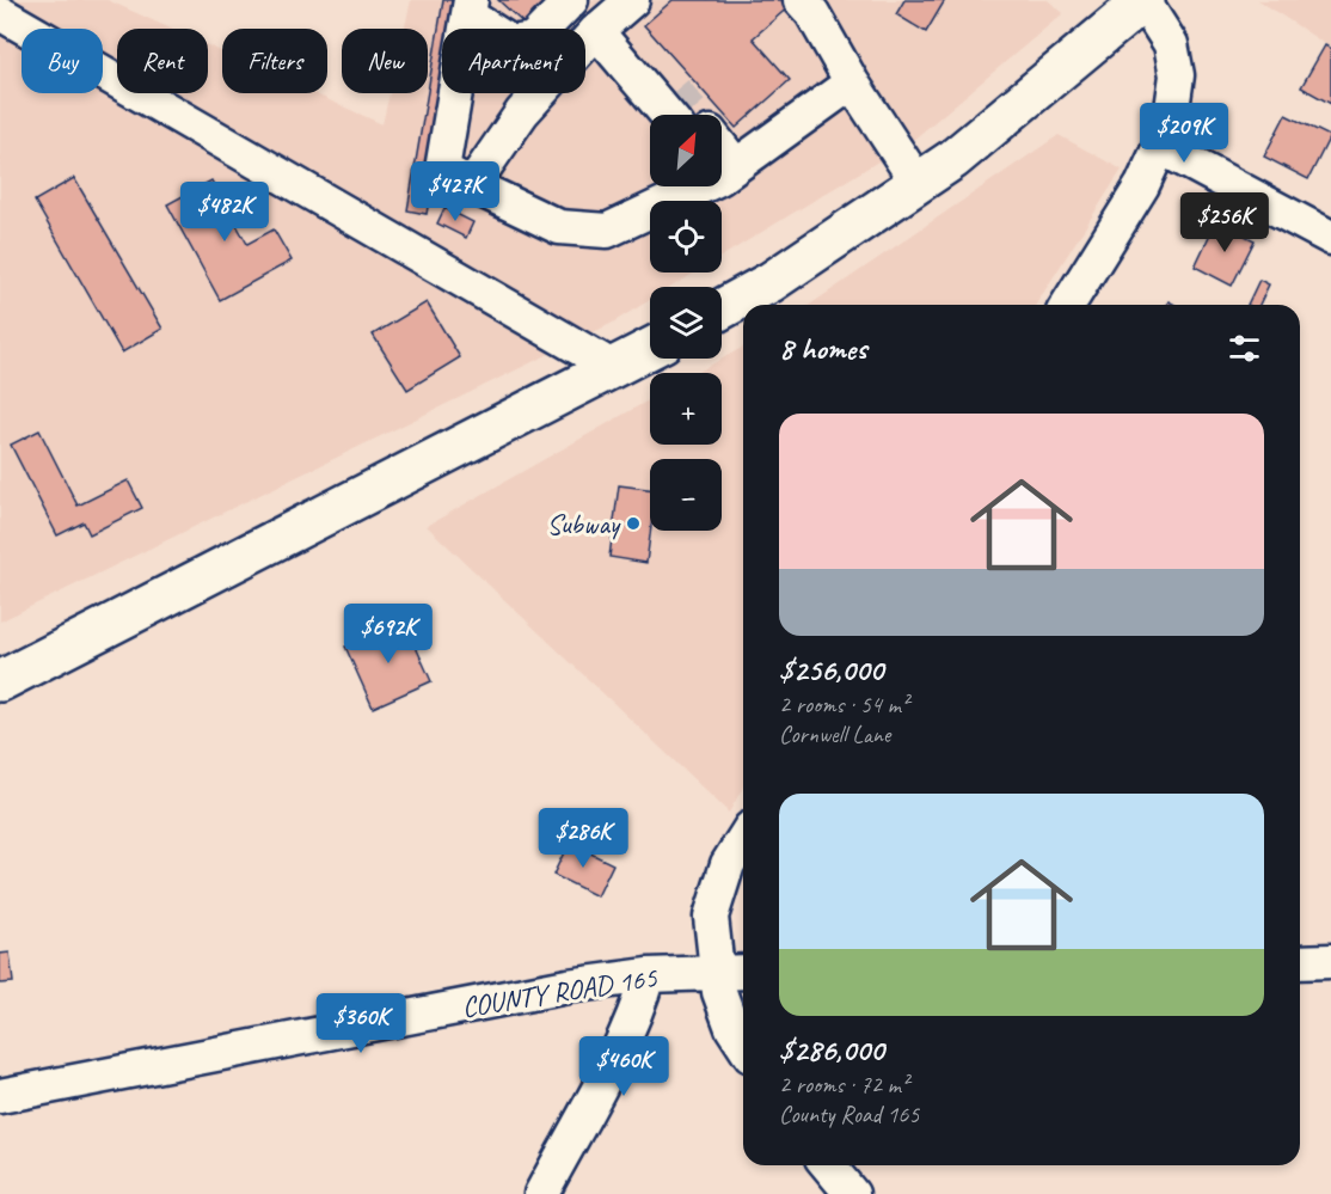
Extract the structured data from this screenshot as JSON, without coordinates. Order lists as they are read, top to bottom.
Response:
{
  "streets": {
    "street": ["COUNTY ROAD 165"]
  },
  "places": ["Subway"],
  "north": "top right",
  "page": {
    "chip": [
      "Buy",
      "Rent",
      "Filters",
      "New",
      "Apartment"
    ],
    "price": [
      "$209K",
      "$427K",
      "$482K",
      "$256K",
      "$692K",
      "$286K",
      "$360K",
      "$460K"
    ],
    "map_buttons": ["+", "−"],
    "heading": "8 homes",
    "list": [
      {
        "name": "$256,000",
        "note": "2 rooms · 54 m² · Cornwell Lane"
      },
      {
        "name": "$286,000",
        "note": "2 rooms · 72 m² · County Road 165"
      }
    ]
  }
}
